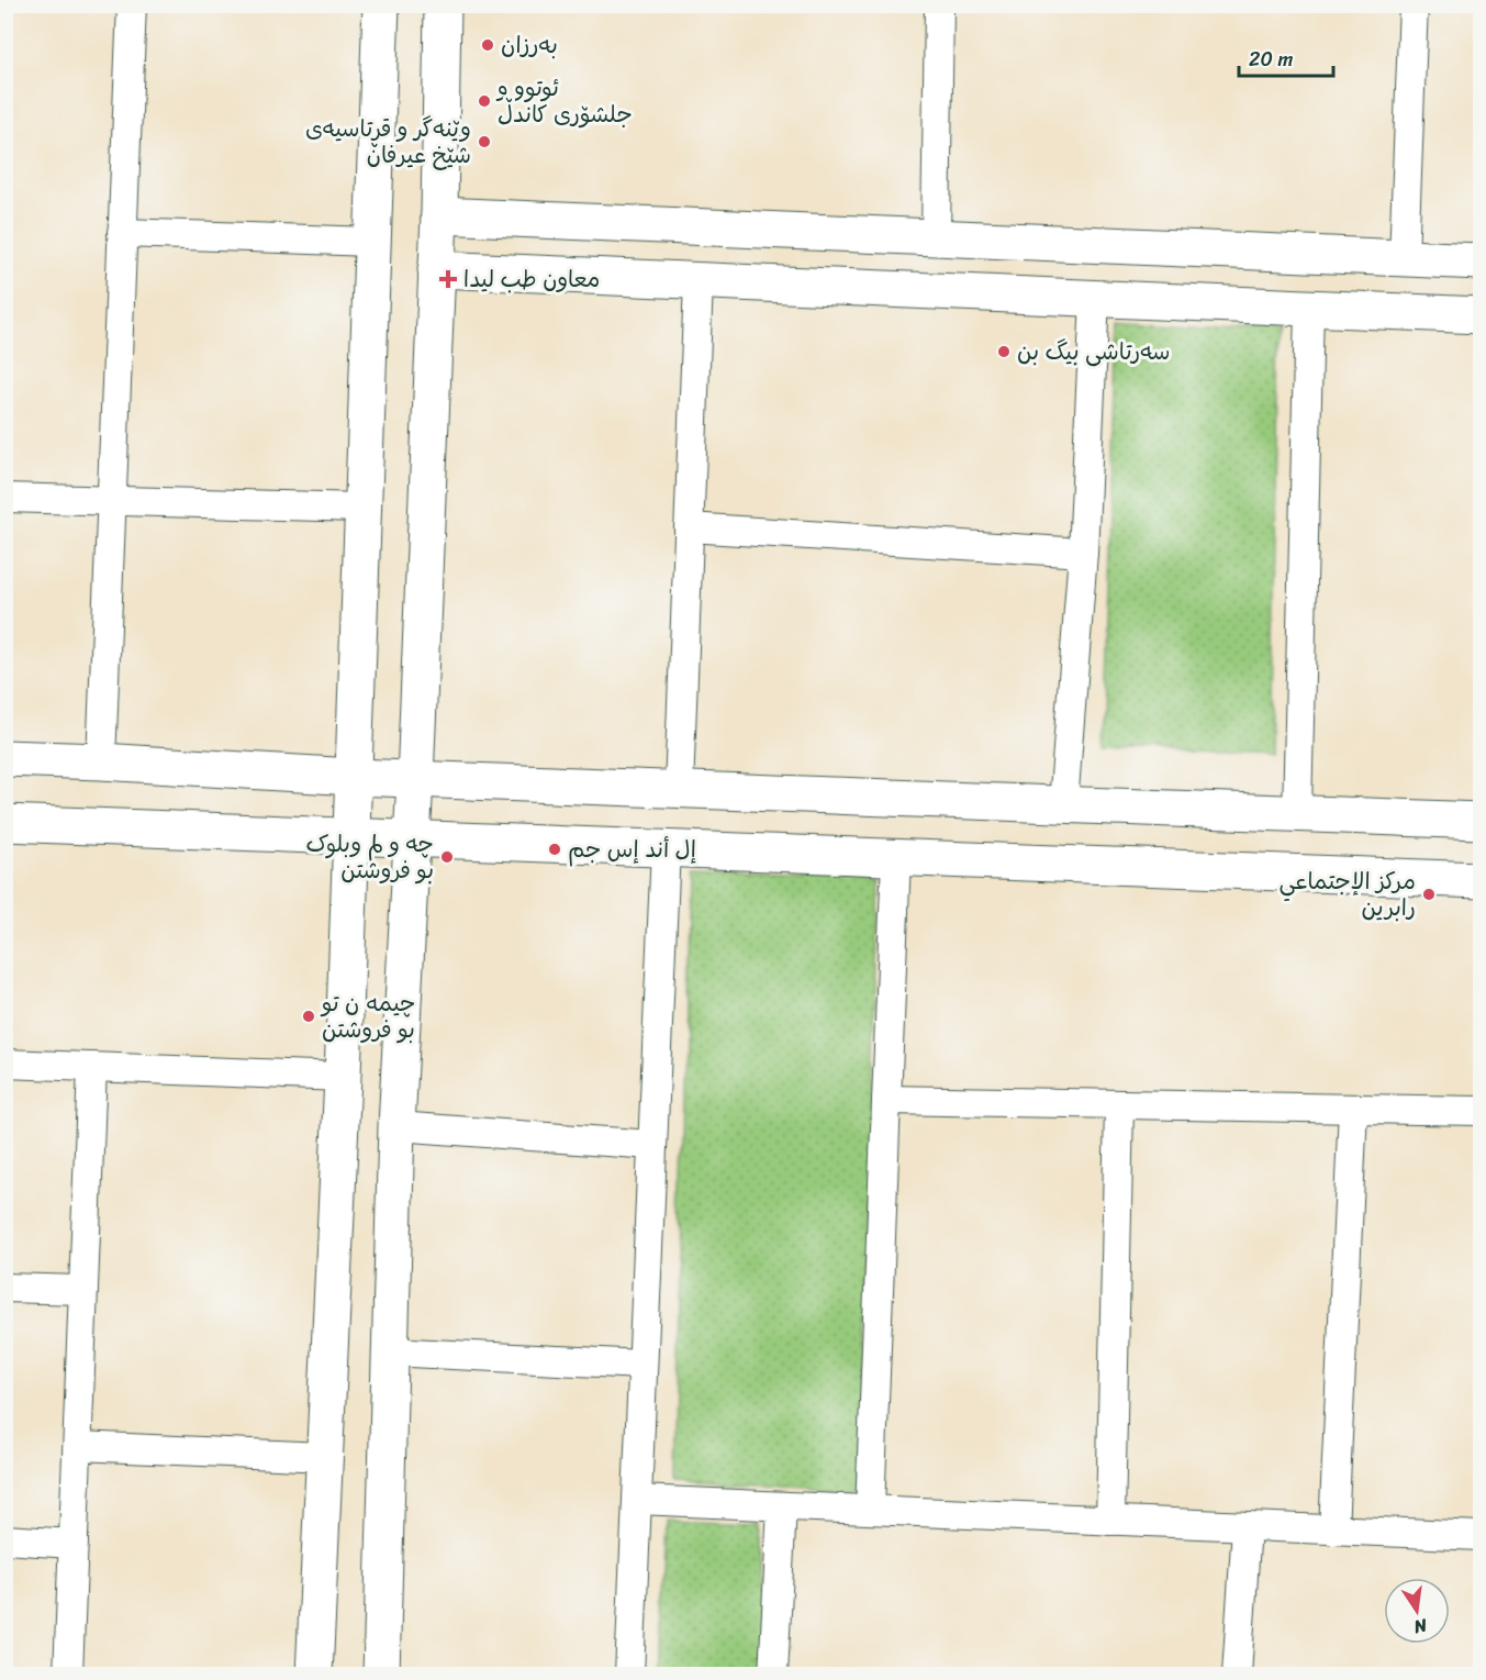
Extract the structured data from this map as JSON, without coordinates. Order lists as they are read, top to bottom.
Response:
{
  "places": {
    "other": [
      "بەرزان",
      "ئوتوو و جلشۆری کاندڵ",
      "وێنەگر و قڕتاسیەی شێخ عیرفان",
      "سەرتاشی بیگ بن",
      "إل أند إس جم",
      "چه و لم وبلوک بو فروشتن",
      "مركز الإجتماعي رابرين",
      "چیمه ن تو بو فروشتن"
    ],
    "health": ["معاون طب لیدا"]
  },
  "scale_bar": "20 m",
  "north": "bottom"
}
